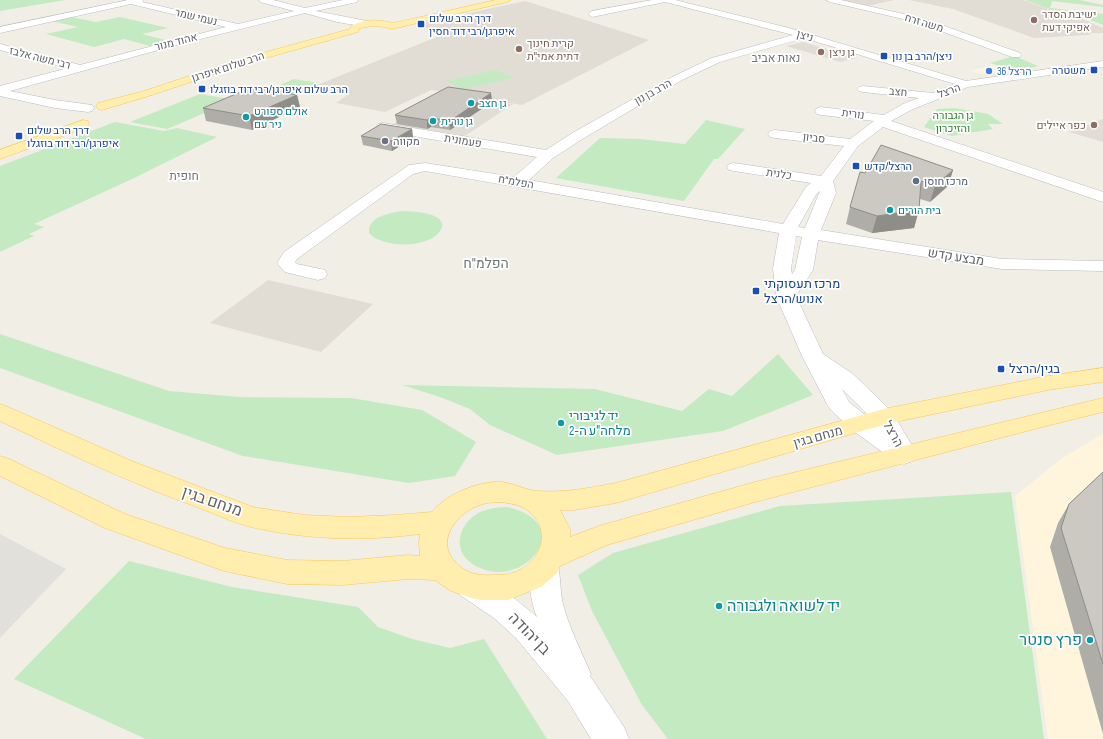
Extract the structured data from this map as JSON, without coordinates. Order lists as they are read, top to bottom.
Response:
{
  "streets": {
    "main road": ["הרב שלום איפרגן", "מנחם בגין"],
    "street": [
      "נעמי שמר",
      "משה זרח",
      "ניצן",
      "אהוד מנור",
      "רבי משה אלבז",
      "הרצל",
      "הרב בן נון",
      "חצב",
      "נורית",
      "סביון",
      "פעמונית",
      "כלנית",
      "הפלמ\"ח",
      "מבצע קדש",
      "בן יהודה"
    ]
  },
  "crossings": [
    ["נעמי שמר", "אהוד מנור"],
    ["ניצן", "הרצל"],
    ["ניצן", "הרב בן נון"],
    ["אהוד מנור", "רבי משה אלבז"],
    ["הרצל", "חצב"],
    ["הרצל", "נורית"],
    ["הרצל", "סביון"],
    ["הרצל", "כלנית"],
    ["הרצל", "הפלמ\"ח"],
    ["הרצל", "מנחם בגין"],
    ["הרב בן נון", "פעמונית"],
    ["הרב בן נון", "הפלמ\"ח"],
    ["הפלמ\"ח", "מבצע קדש"],
    ["מנחם בגין", "בן יהודה"]
  ],
  "districts": ["נאות אביב", "חופית", "הפלמ\"ח"],
  "parks": ["גן הגבורה והזיכרון"],
  "places": {
    "other": [
      "ישיבת הסדר אפיקי דעת",
      "קרית חינוך דתית אמי\"ת",
      "גן ניצן",
      "הרצל 36",
      "גן חצב",
      "אולם ספורט ניר עם",
      "גן נורית",
      "כפר איילים",
      "מקווה",
      "מרכז חוסן",
      "בית הורים",
      "יד לגיבורי מלחה\"ע ה-2",
      "יד לשואה ולגבורה",
      "פרץ סנטר"
    ],
    "transit": [
      "דרך הרב שלום איפרגן/רבי דוד חסין",
      "ניצן/הרב בן נון",
      "משטרה",
      "הרב שלום איפרגן/רבי דוד בוזגלו",
      "דרך הרב שלום איפרגן/רבי דוד בוזגלו",
      "הרצל/קדש",
      "מרכז תעסוקתי אנוש/הרצל",
      "בגין/הרצל"
    ]
  }
}
